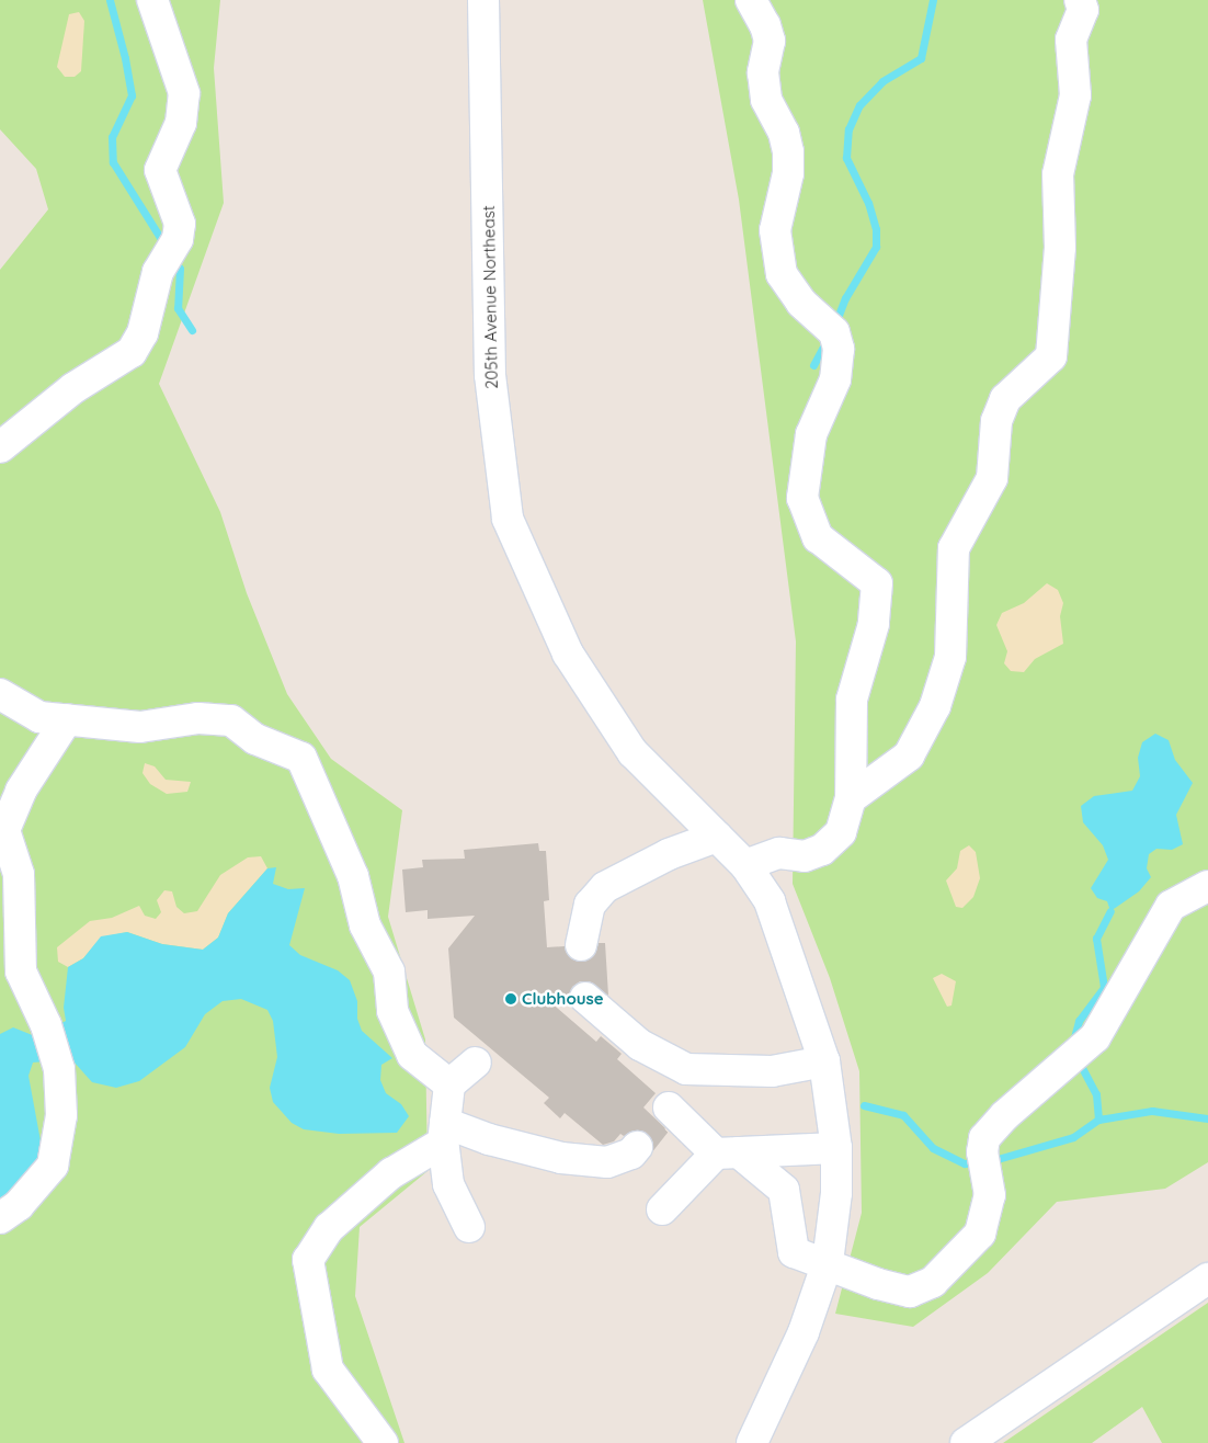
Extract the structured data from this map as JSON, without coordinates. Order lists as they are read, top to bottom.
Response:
{
  "streets": {
    "street": ["205th Avenue Northeast"]
  },
  "places": ["Clubhouse"]
}
